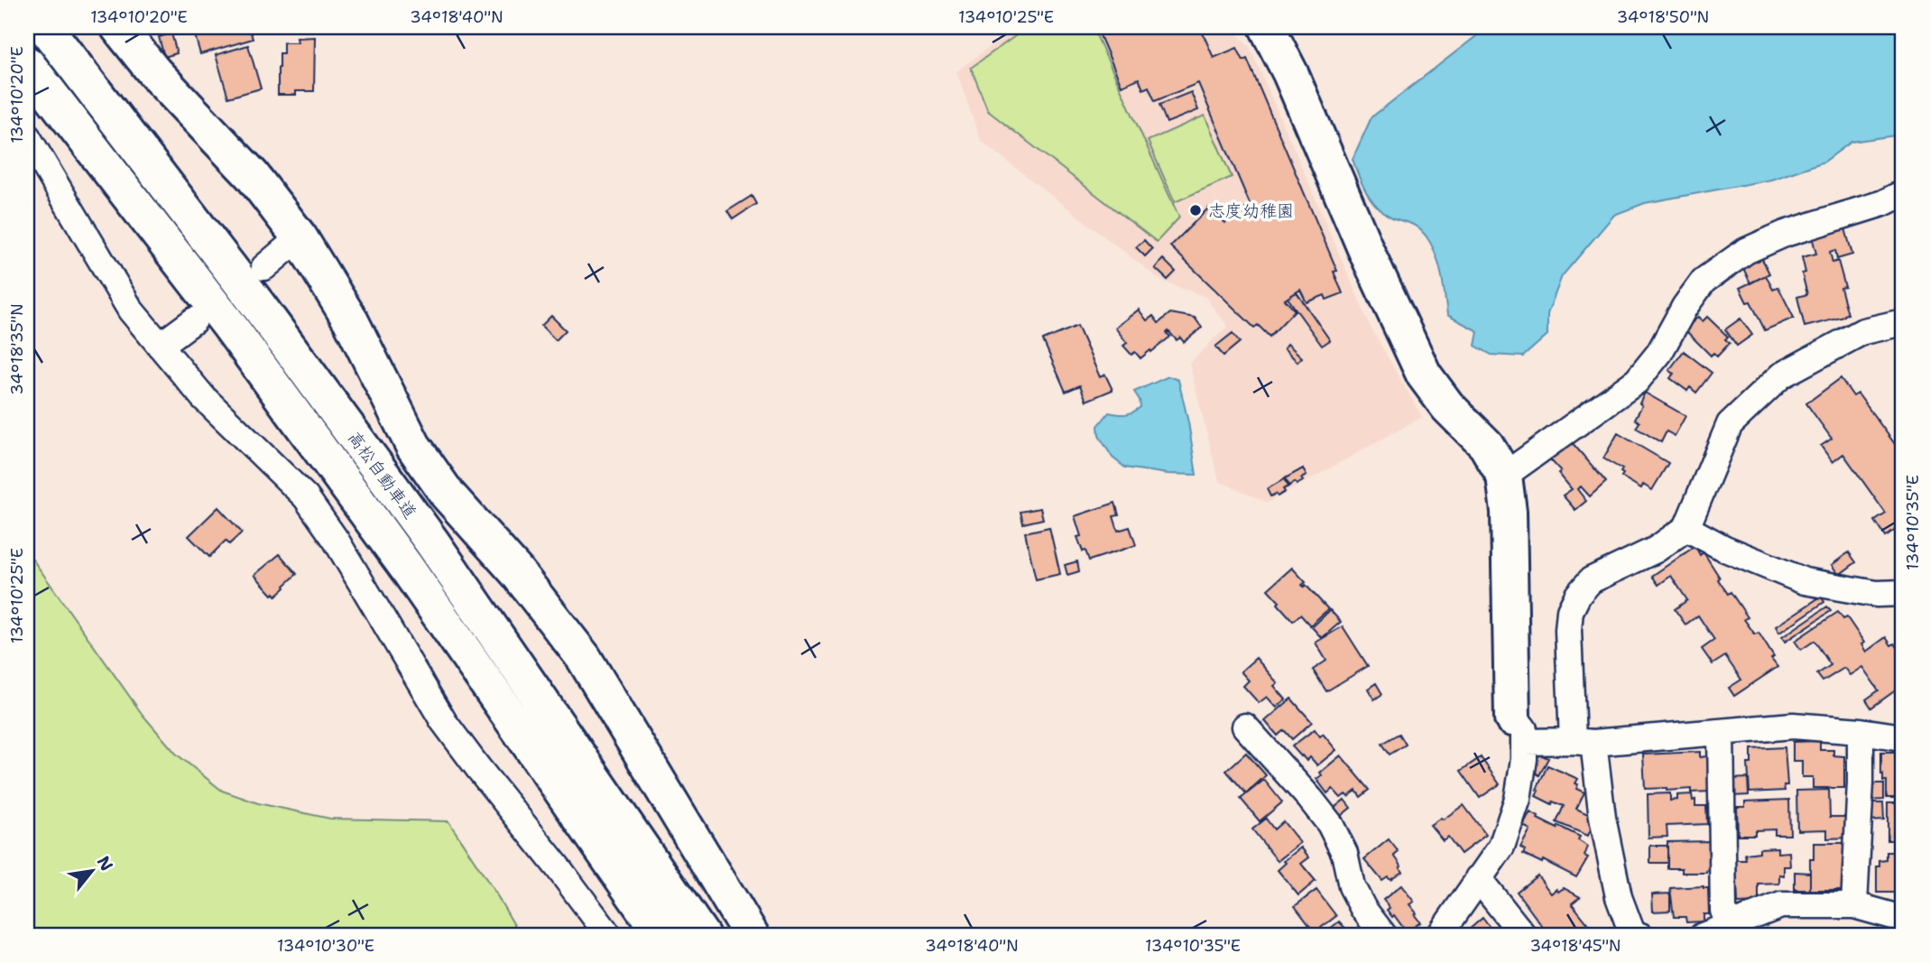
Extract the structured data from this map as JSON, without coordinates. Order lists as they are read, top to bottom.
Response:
{
  "streets": {
    "main road": ["高松自動車道"]
  },
  "places": ["志度幼稚園"],
  "north": "top right",
  "coordinates": [
    "134°10'20\"E",
    "34°18'40\"N",
    "134°10'25\"E",
    "34°18'50\"N",
    "34°18'35\"N",
    "134°10'35\"E",
    "134°10'30\"E",
    "34°18'45\"N"
  ]
}
